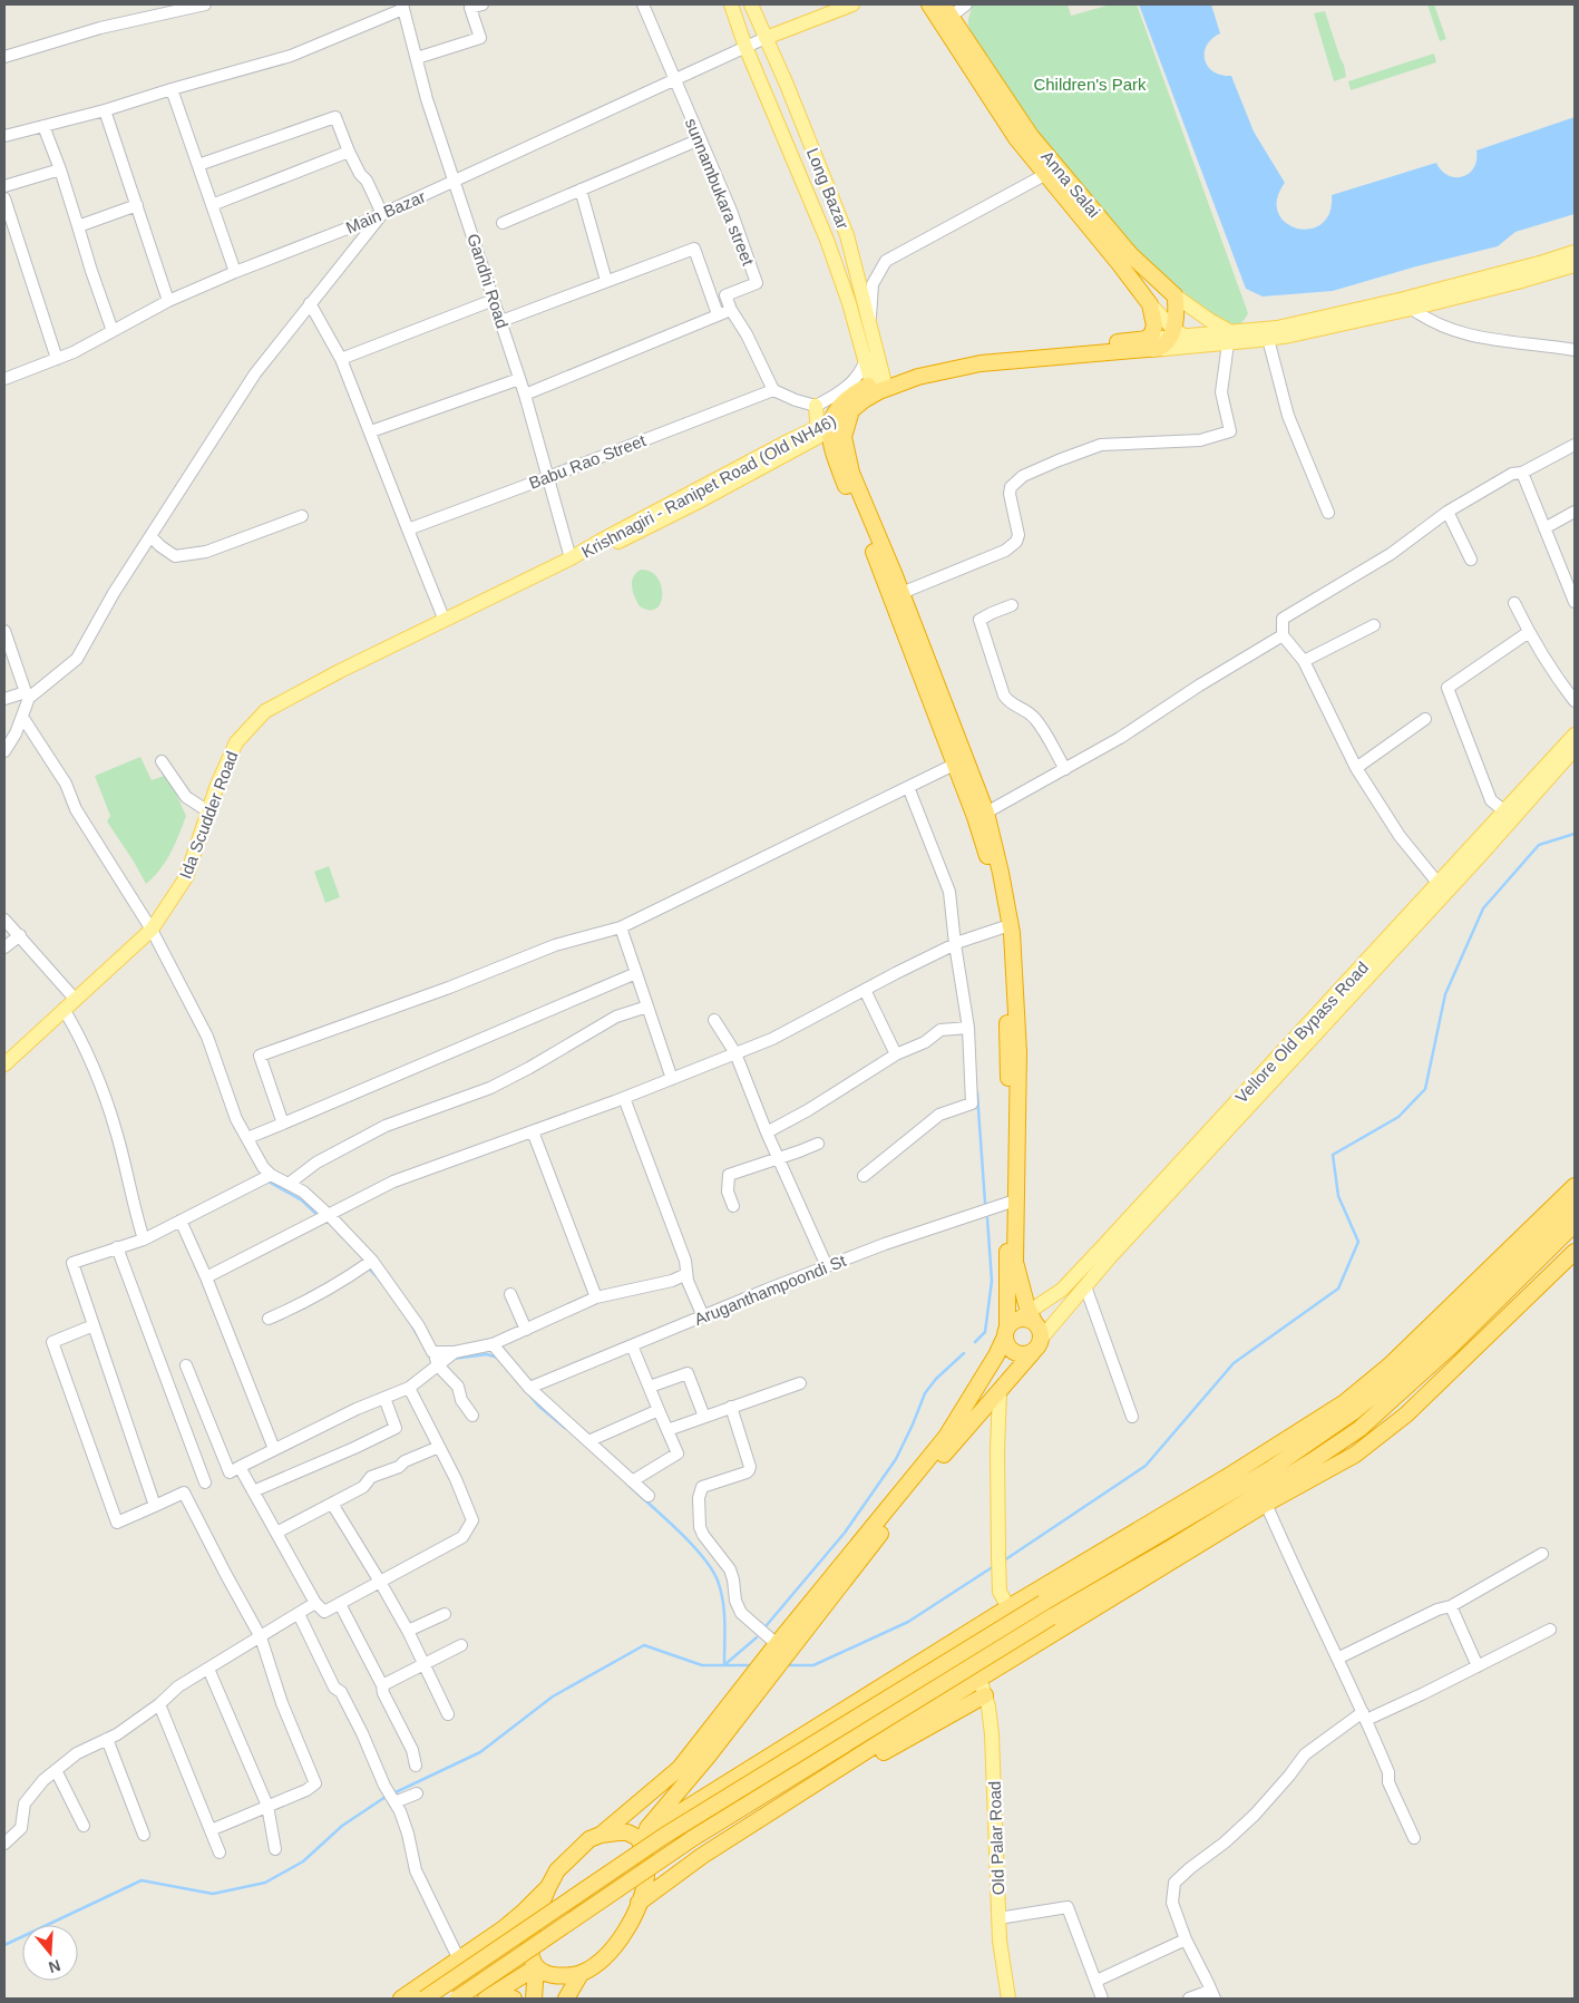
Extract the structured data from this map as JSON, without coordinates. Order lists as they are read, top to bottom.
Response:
{
  "streets": {
    "highway": ["Anna Salai"],
    "main road": [
      "Long Bazar",
      "Krishnagiri - Ranipet Road (Old NH46)",
      "Ida Scudder Road",
      "Vellore Old Bypass Road",
      "Old Palar Road"
    ],
    "street": [
      "sunnambukara street",
      "Main Bazar",
      "Gandhi Road",
      "Babu Rao Street",
      "Aruganthampoondi St"
    ]
  },
  "crossings": [
    ["Long Bazar", "Main Bazar"],
    ["sunnambukara street", "Main Bazar"],
    ["Main Bazar", "Gandhi Road"],
    ["Gandhi Road", "Babu Rao Street"],
    ["Gandhi Road", "Krishnagiri - Ranipet Road (Old NH46)"],
    ["Gandhi Road", "Ida Scudder Road"],
    ["Krishnagiri - Ranipet Road (Old NH46)", "Ida Scudder Road"]
  ],
  "parks": ["Children's Park"],
  "north": "bottom"
}
